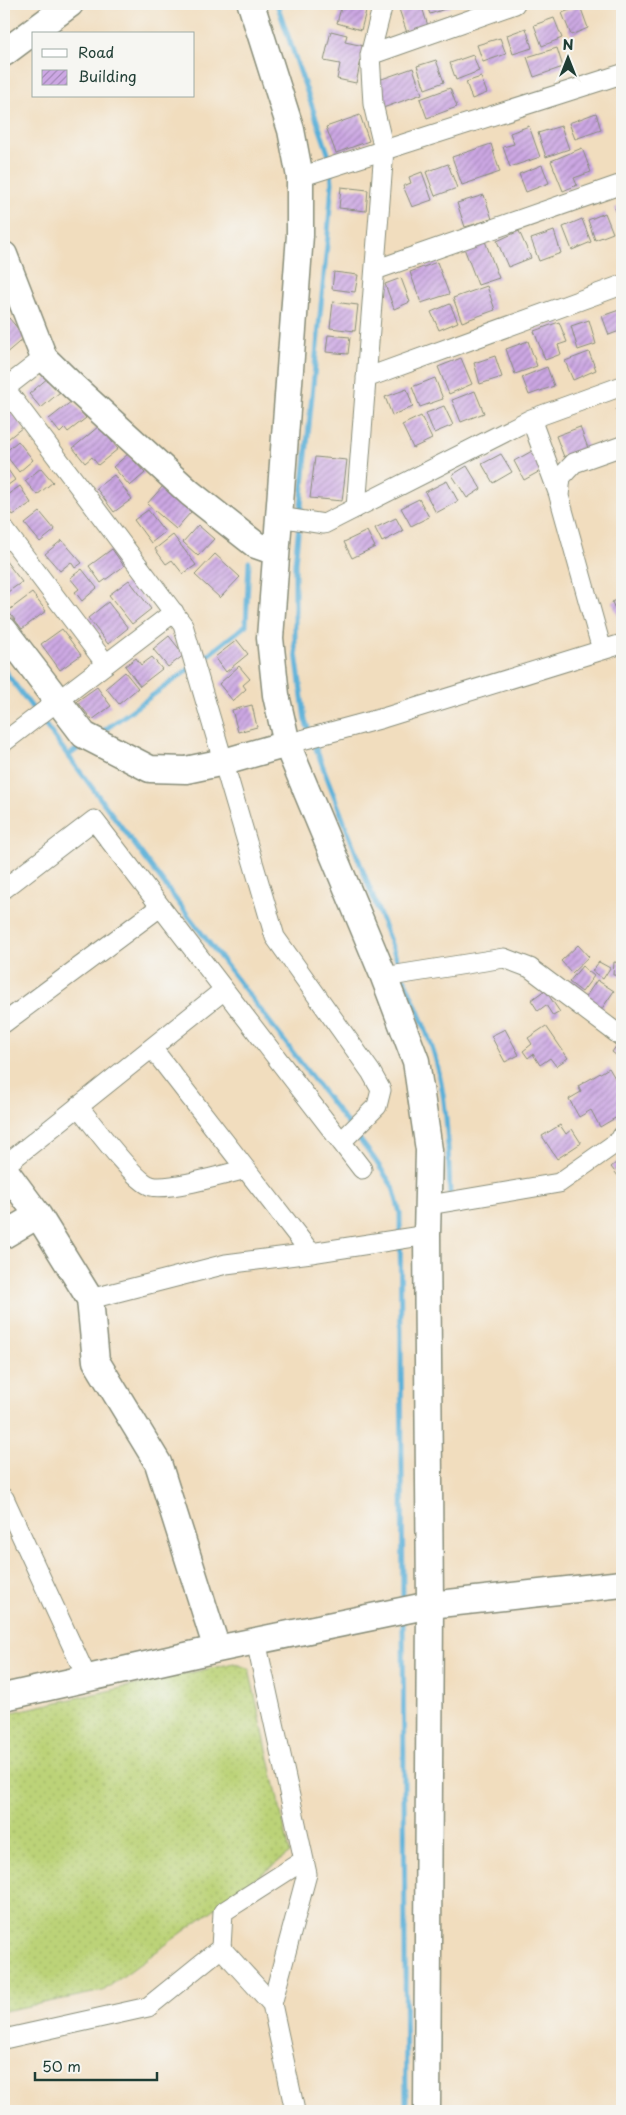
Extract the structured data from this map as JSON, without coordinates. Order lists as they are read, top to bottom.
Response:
{
  "legend": ["Road", "Building"],
  "scale_bar": "50 m",
  "north": "top"
}
